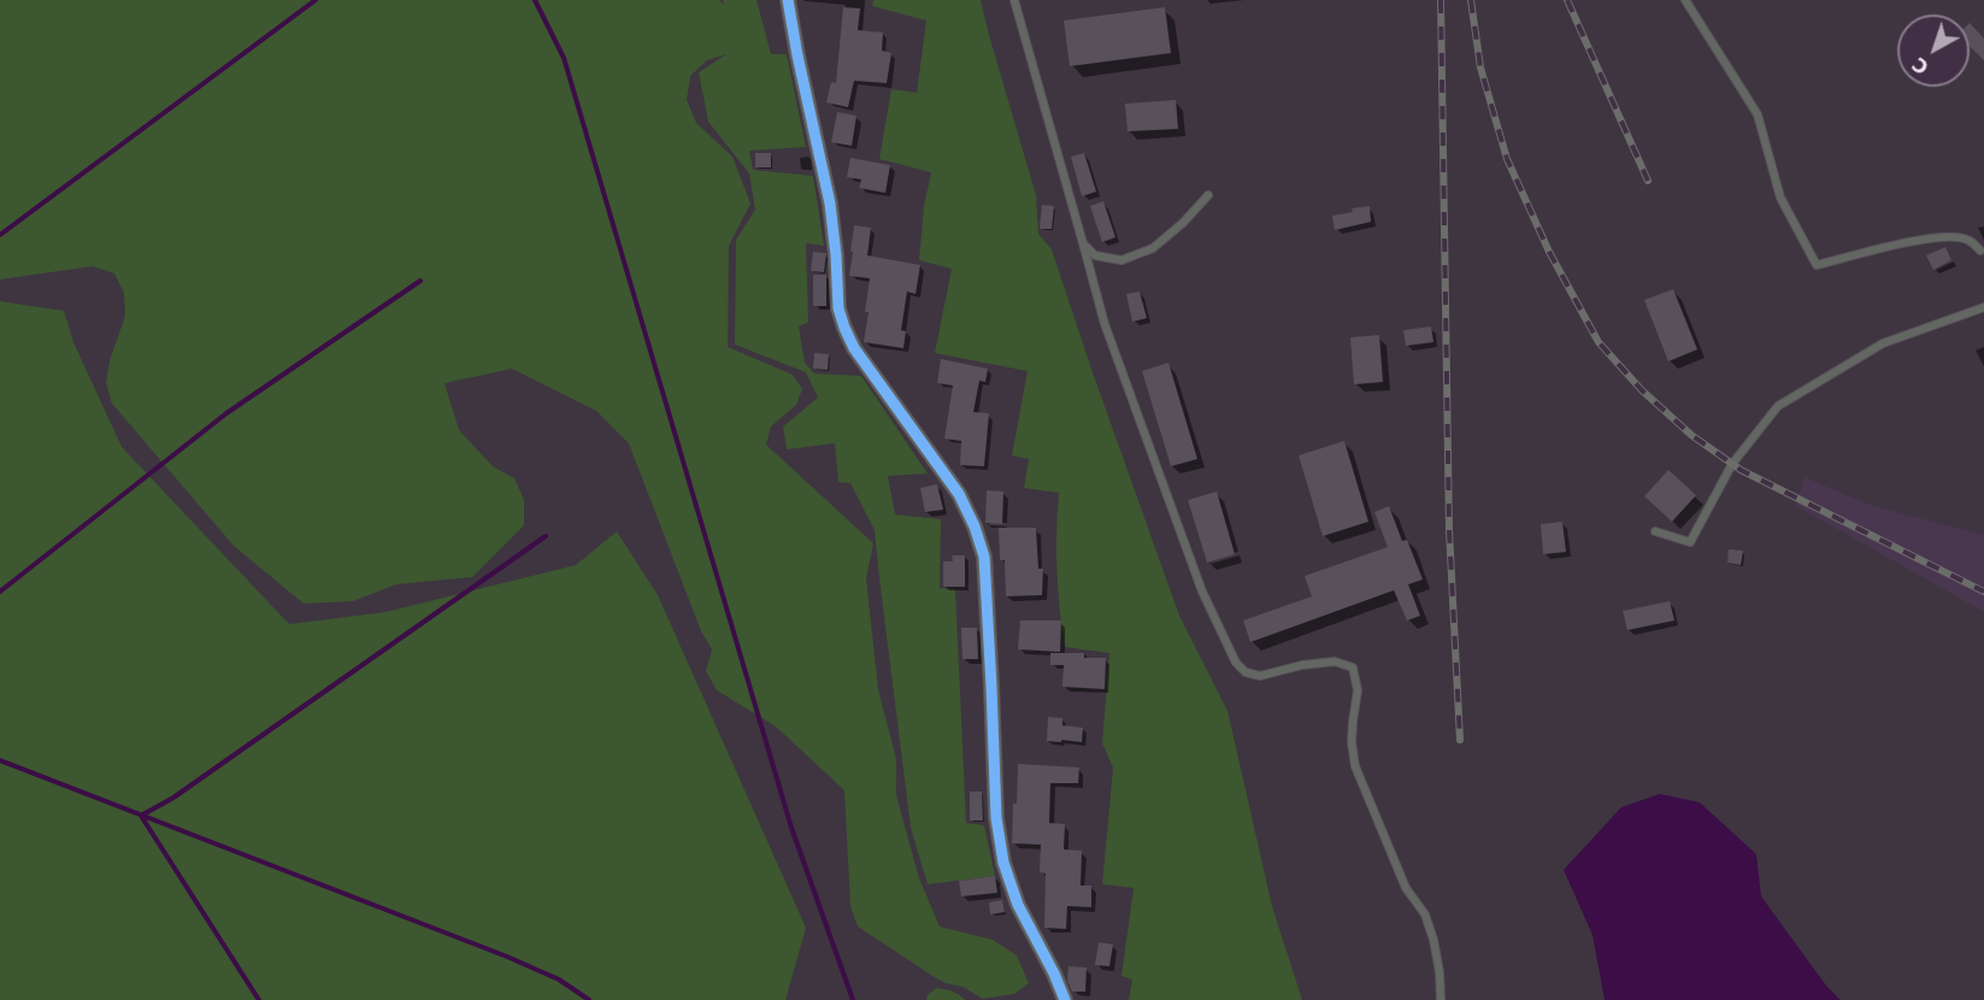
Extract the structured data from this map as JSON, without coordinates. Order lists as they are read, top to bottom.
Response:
{
  "north": "bottom left"
}
